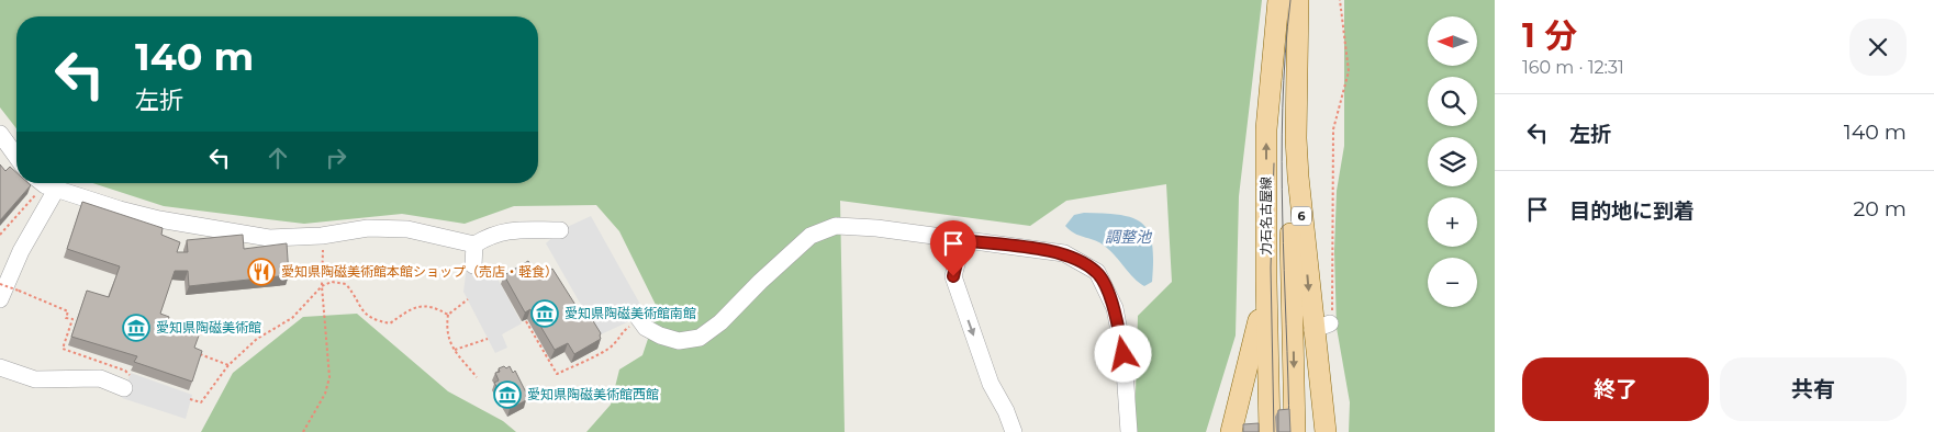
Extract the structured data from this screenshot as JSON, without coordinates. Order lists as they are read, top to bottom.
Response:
{
  "streets": {
    "main road": ["力石名古屋線", "6"]
  },
  "crossings": [
    ["力石名古屋線", "6"]
  ],
  "water": ["調整池"],
  "places": {
    "restaurant": ["愛知県陶磁美術館本館ショップ（売店・軽食）"],
    "museum": ["愛知県陶磁美術館南館", "愛知県陶磁美術館", "愛知県陶磁美術館西館"]
  },
  "north": "left",
  "page": {
    "heading": ["1 分", "160 m · 12:31"],
    "map_buttons": ["+", "−"],
    "turn": ["140 m", "左折"],
    "list": [
      {
        "name": "左折",
        "value": "140 m"
      },
      {
        "name": "目的地に到着",
        "value": "20 m"
      }
    ],
    "buttons": ["終了", "共有"]
  }
}
